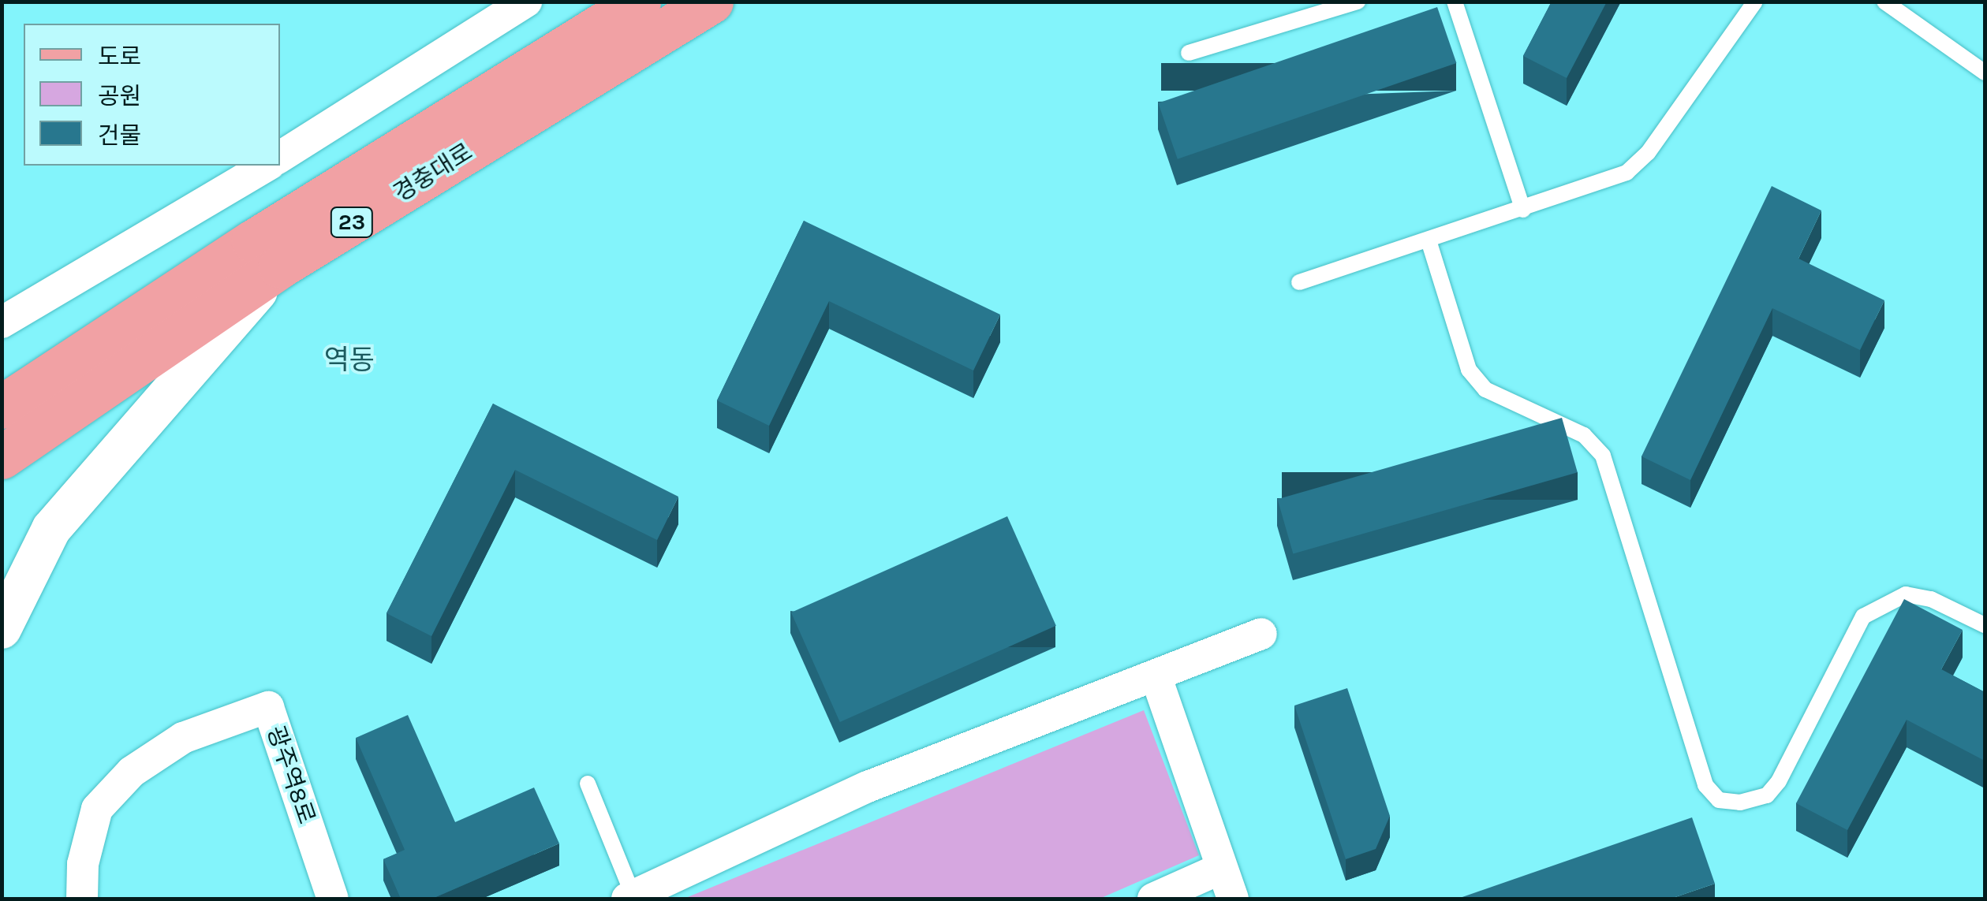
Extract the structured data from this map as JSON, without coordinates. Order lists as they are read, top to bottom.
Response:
{
  "streets": {
    "main road": ["경충대로", "23"],
    "street": ["광주역8로"]
  },
  "districts": ["역동"],
  "legend": ["도로", "공원", "건물"]
}
